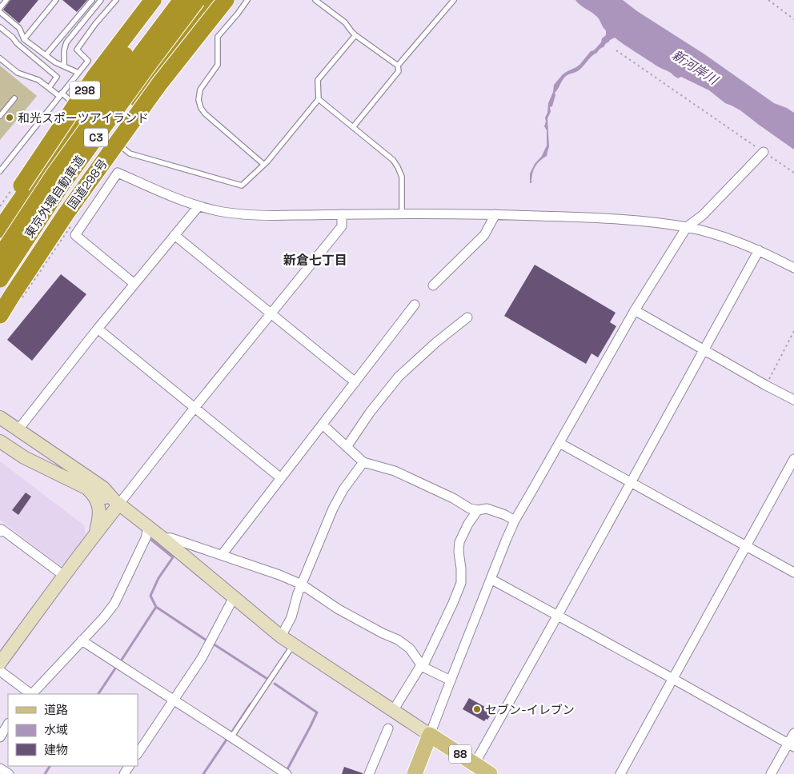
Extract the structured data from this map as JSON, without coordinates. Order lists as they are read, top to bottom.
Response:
{
  "streets": {
    "highway": [
      "298",
      "C3",
      "国道298号",
      "東京外環自動車道"
    ],
    "main road": ["88"]
  },
  "districts": ["新倉七丁目"],
  "water": ["新河岸川"],
  "places": ["和光スポーツアイランド", "セブン-イレブン"],
  "legend": ["道路", "水域", "建物"]
}
